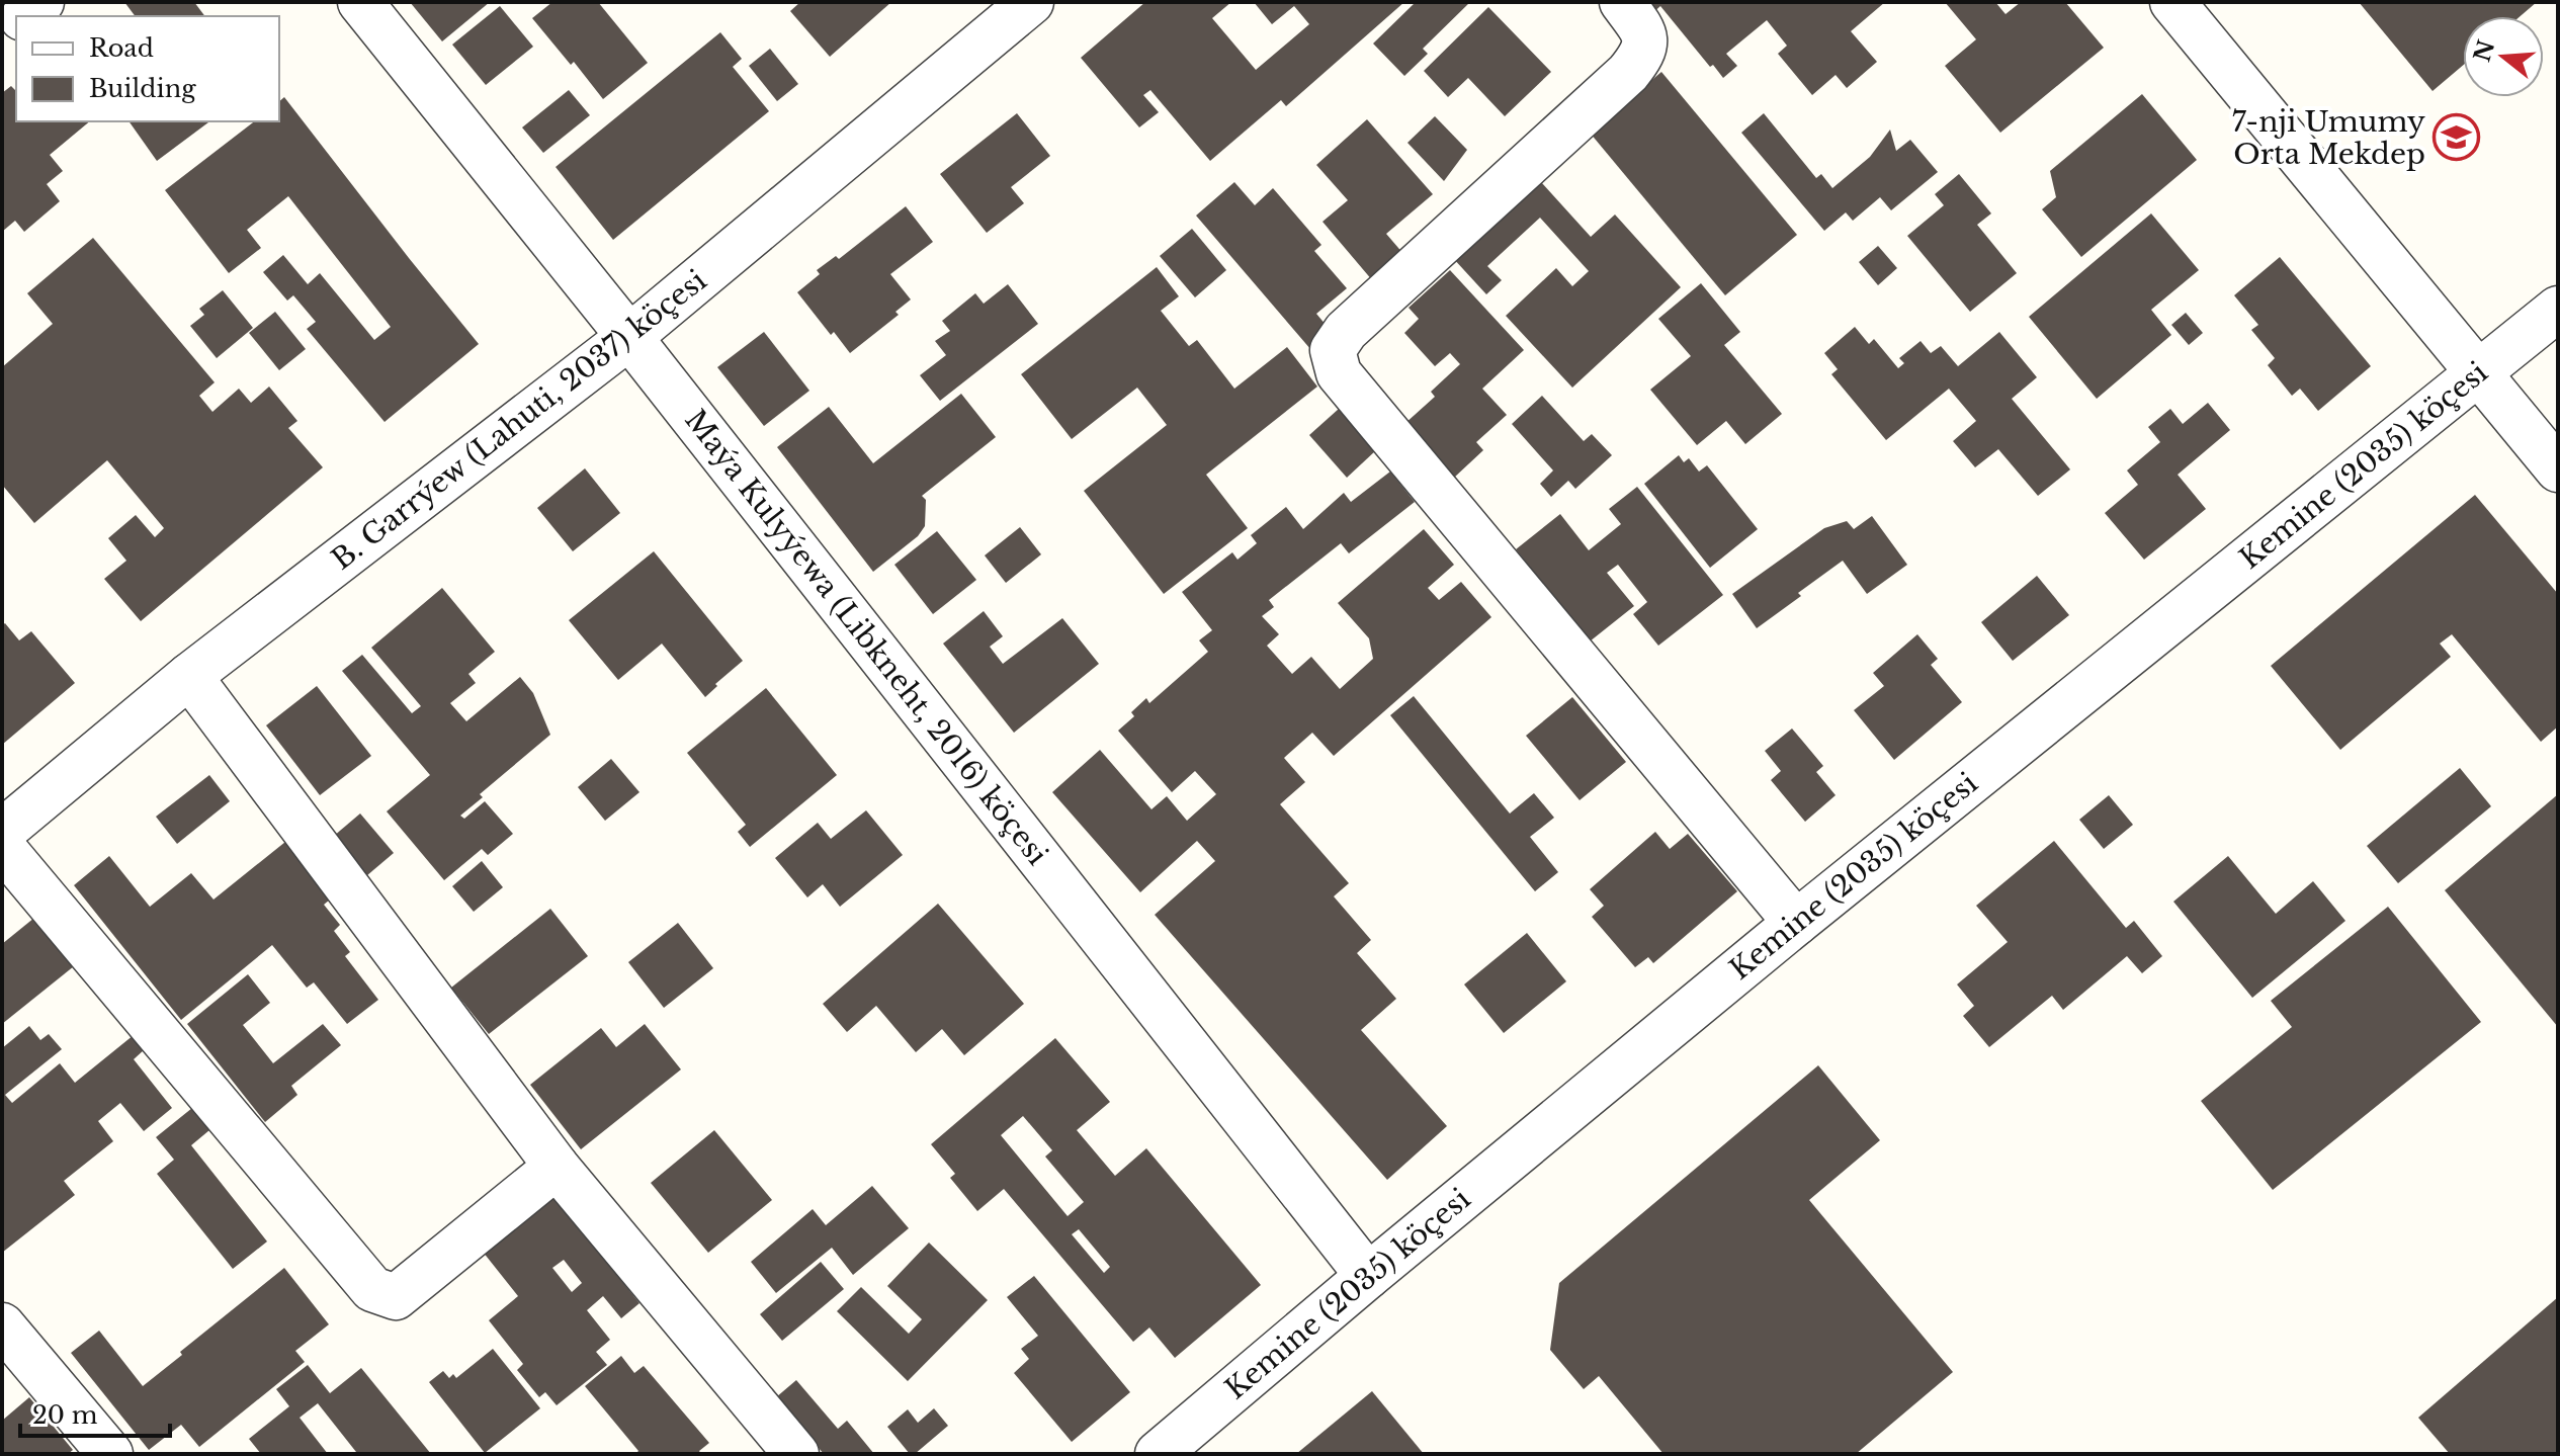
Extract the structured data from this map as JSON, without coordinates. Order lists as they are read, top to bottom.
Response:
{
  "streets": {
    "street": ["B. Garrýew (Lahuti, 2037) köçesi", "Kemine (2035) köçesi", "Maýa Kulyýewa (Libkneht, 2016) köçesi"]
  },
  "crossings": [
    ["B. Garrýew (Lahuti, 2037) köçesi", "Maýa Kulyýewa (Libkneht, 2016) köçesi"],
    ["Kemine (2035) köçesi", "Maýa Kulyýewa (Libkneht, 2016) köçesi"]
  ],
  "places": {
    "school or university": ["7-nji Umumy Orta Mekdep"]
  },
  "legend": ["Road", "Building"],
  "scale_bar": "20 m",
  "north": "left"
}
